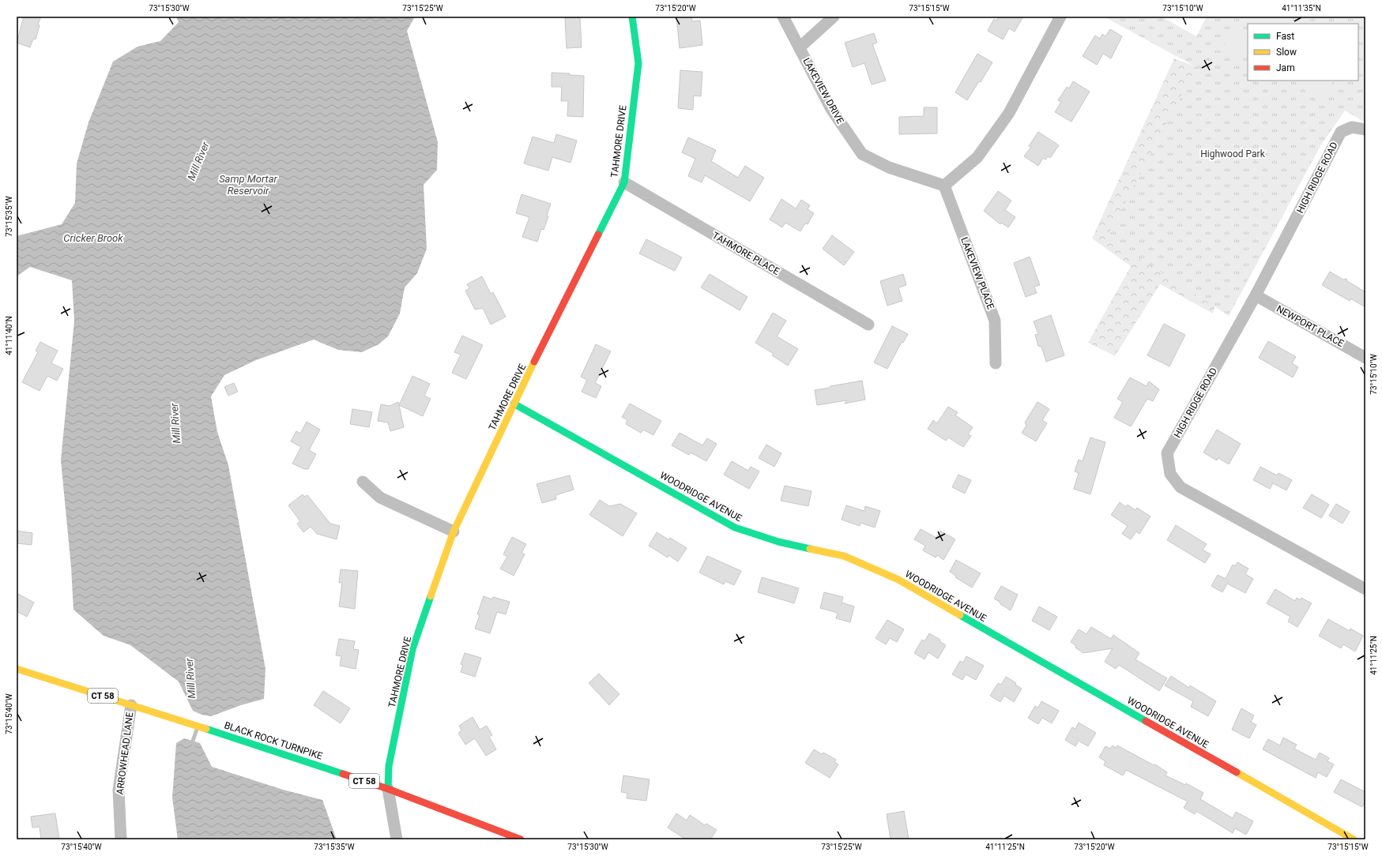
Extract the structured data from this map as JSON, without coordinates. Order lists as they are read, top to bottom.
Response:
{
  "streets": {
    "street": [
      "LAKEVIEW DRIVE",
      "TAHMORE DRIVE",
      "HIGH RIDGE ROAD",
      "TAHMORE PLACE",
      "LAKEVIEW PLACE",
      "NEWPORT PLACE",
      "WOODRIDGE AVENUE",
      "CT 58",
      "BLACK ROCK TURNPIKE",
      "ARROWHEAD LANE"
    ]
  },
  "crossings": [
    ["LAKEVIEW DRIVE", "LAKEVIEW PLACE"],
    ["TAHMORE DRIVE", "TAHMORE PLACE"],
    ["TAHMORE DRIVE", "WOODRIDGE AVENUE"],
    ["TAHMORE DRIVE", "BLACK ROCK TURNPIKE"],
    ["HIGH RIDGE ROAD", "NEWPORT PLACE"],
    ["BLACK ROCK TURNPIKE", "ARROWHEAD LANE"]
  ],
  "water": ["Mill River", "Samp Mortar Reservoir", "Cricker Brook"],
  "parks": ["Highwood Park"],
  "legend": ["Fast", "Slow", "Jam"],
  "coordinates": [
    "73°15'30\"W",
    "73°15'25\"W",
    "73°15'20\"W",
    "73°15'15\"W",
    "73°15'10\"W",
    "41°11'35\"N",
    "73°15'35\"W",
    "41°11'40\"N",
    "41°11'25\"N",
    "73°15'40\"W"
  ]
}
